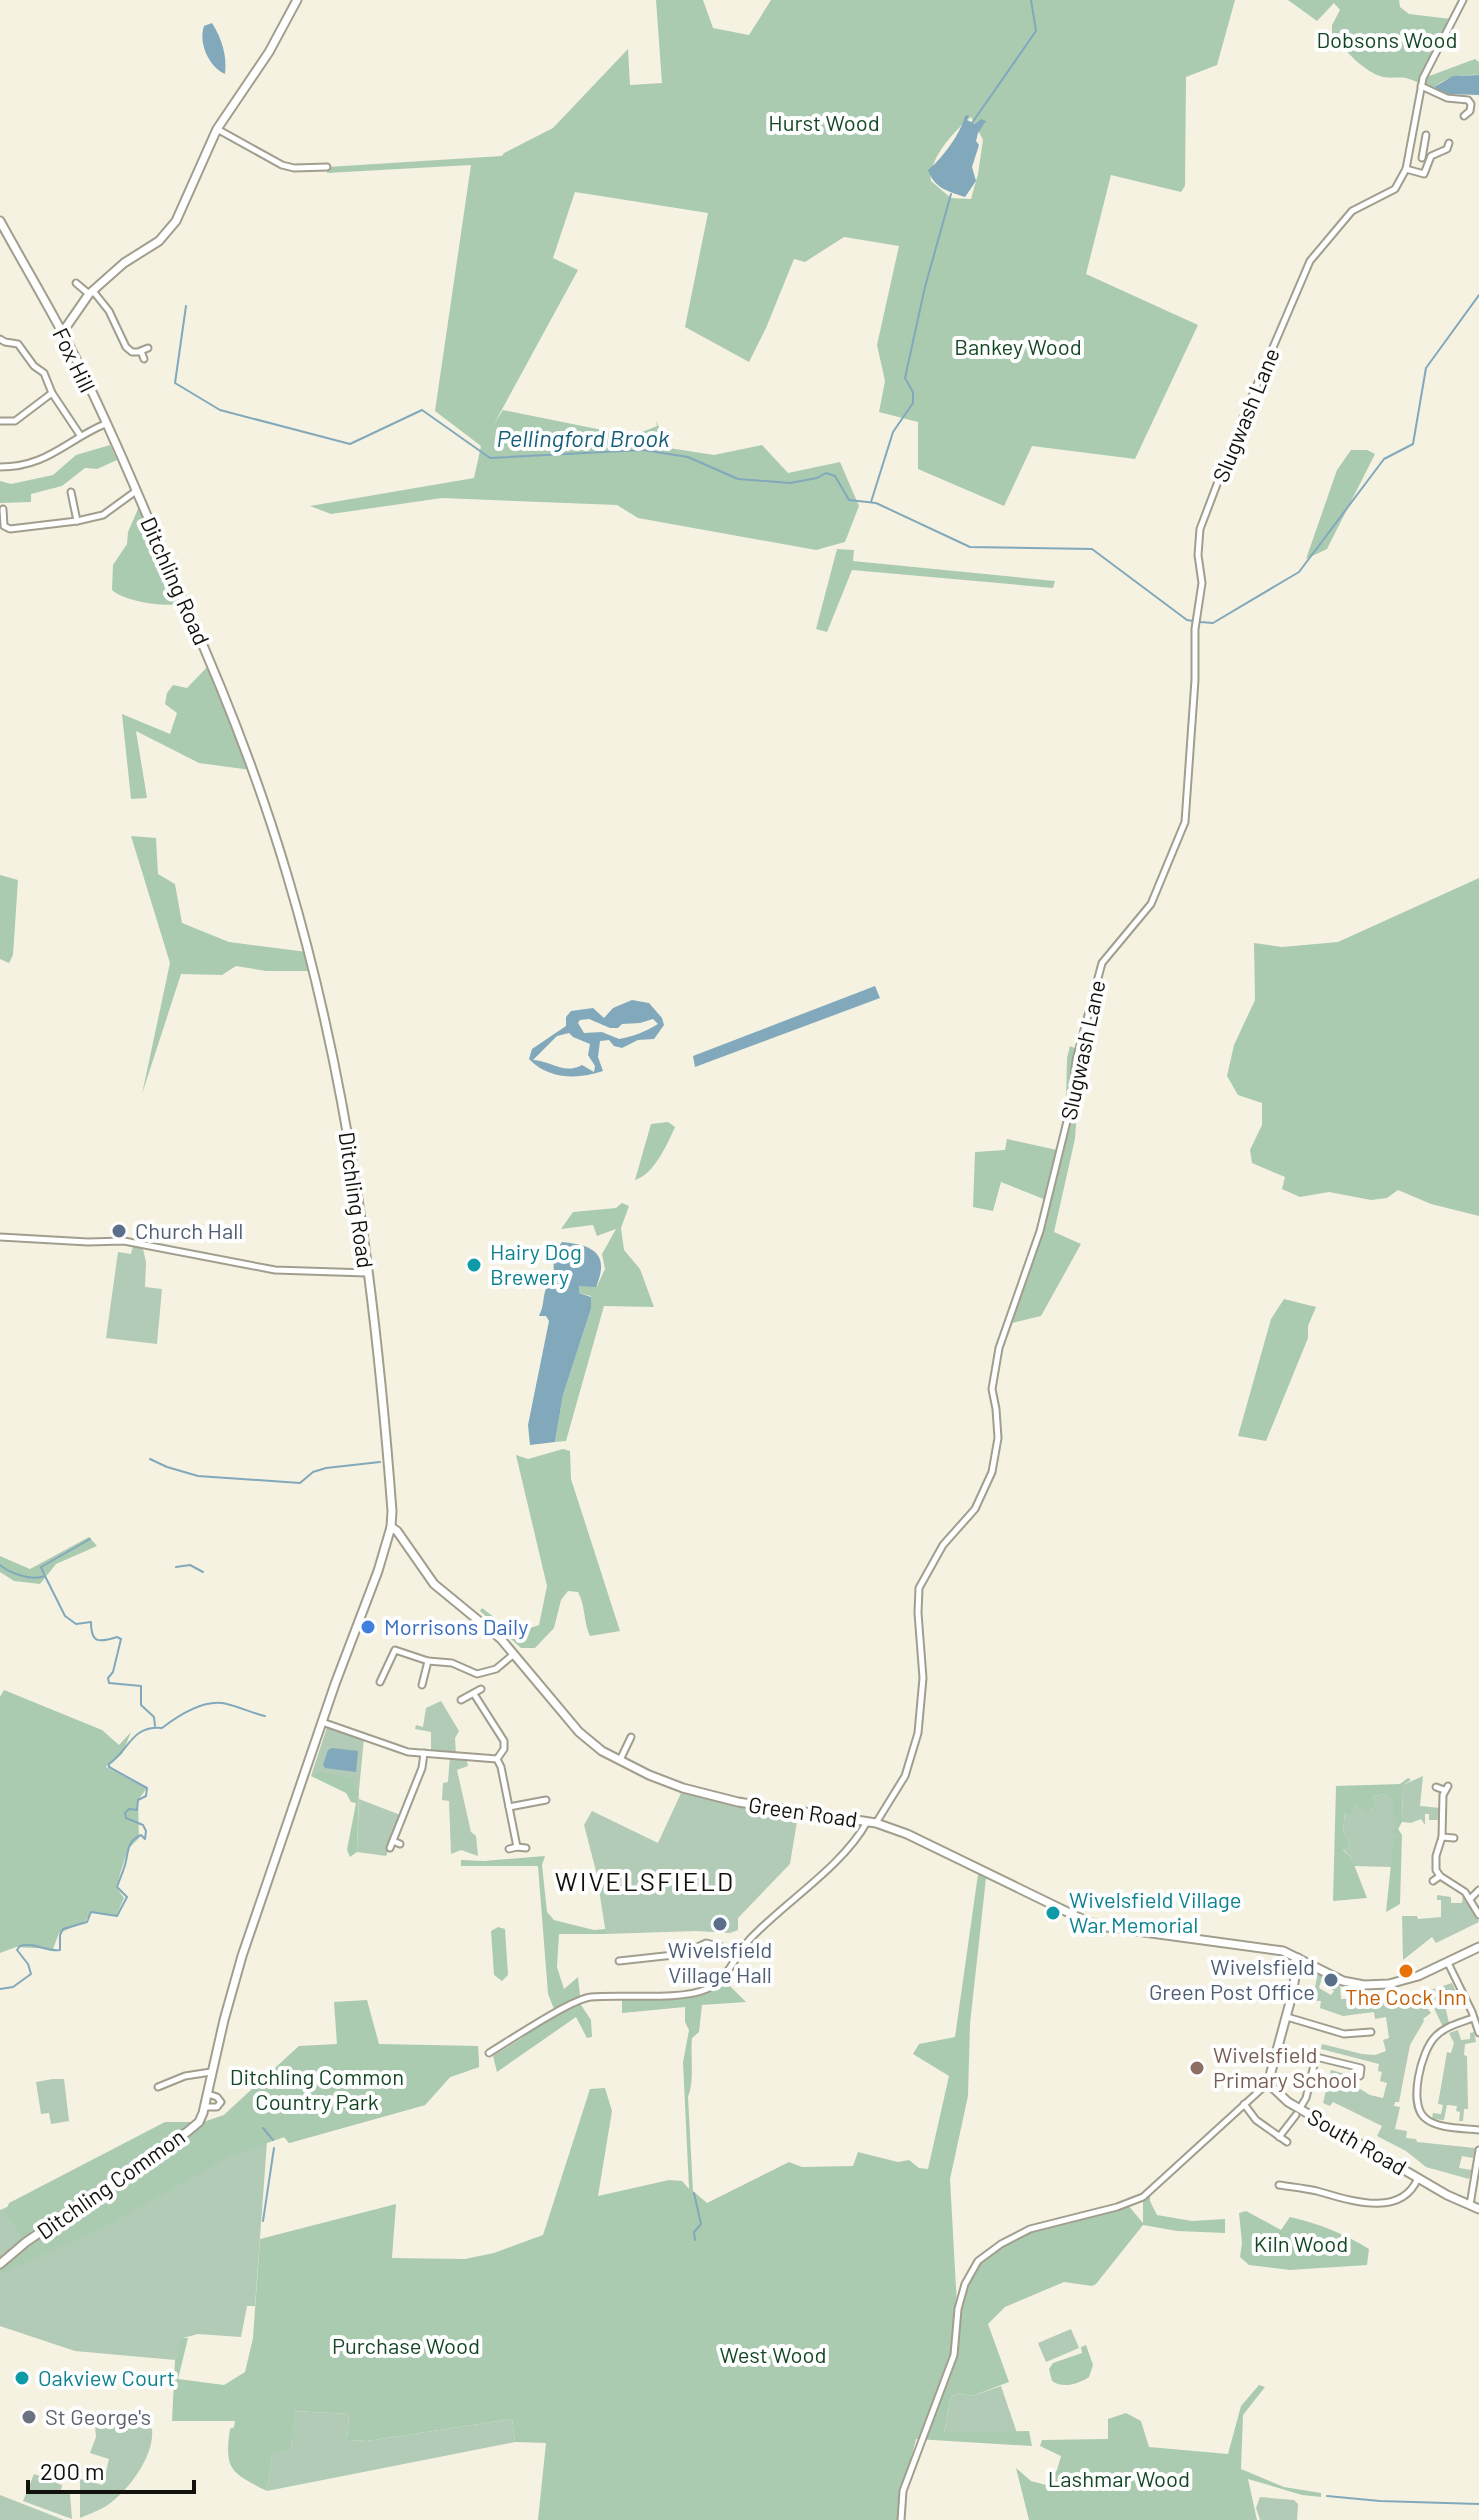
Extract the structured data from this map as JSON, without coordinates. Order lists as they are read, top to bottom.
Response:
{
  "streets": {
    "main road": [
      "Fox Hill",
      "Ditchling Road",
      "Green Road",
      "South Road",
      "Ditchling Common"
    ],
    "street": ["Slugwash Lane"]
  },
  "crossings": [
    ["Fox Hill", "Ditchling Road"],
    ["Slugwash Lane", "Green Road"],
    ["Ditchling Road", "Green Road"],
    ["Ditchling Road", "Ditchling Common"]
  ],
  "districts": ["WIVELSFIELD"],
  "water": ["Pellingford Brook"],
  "parks": [
    "Dobsons Wood",
    "Hurst Wood",
    "Bankey Wood",
    "Ditchling Common Country Park",
    "Kiln Wood",
    "Purchase Wood",
    "West Wood",
    "Lashmar Wood"
  ],
  "places": [
    "Church Hall",
    "Hairy Dog Brewery",
    "Morrisons Daily",
    "Wivelsfield Village War Memorial",
    "Wivelsfield Village Hall",
    "The Cock Inn",
    "Wivelsfield Green Post Office",
    "Wivelsfield Primary School",
    "Oakview Court",
    "St George's"
  ],
  "scale_bar": "200 m"
}
